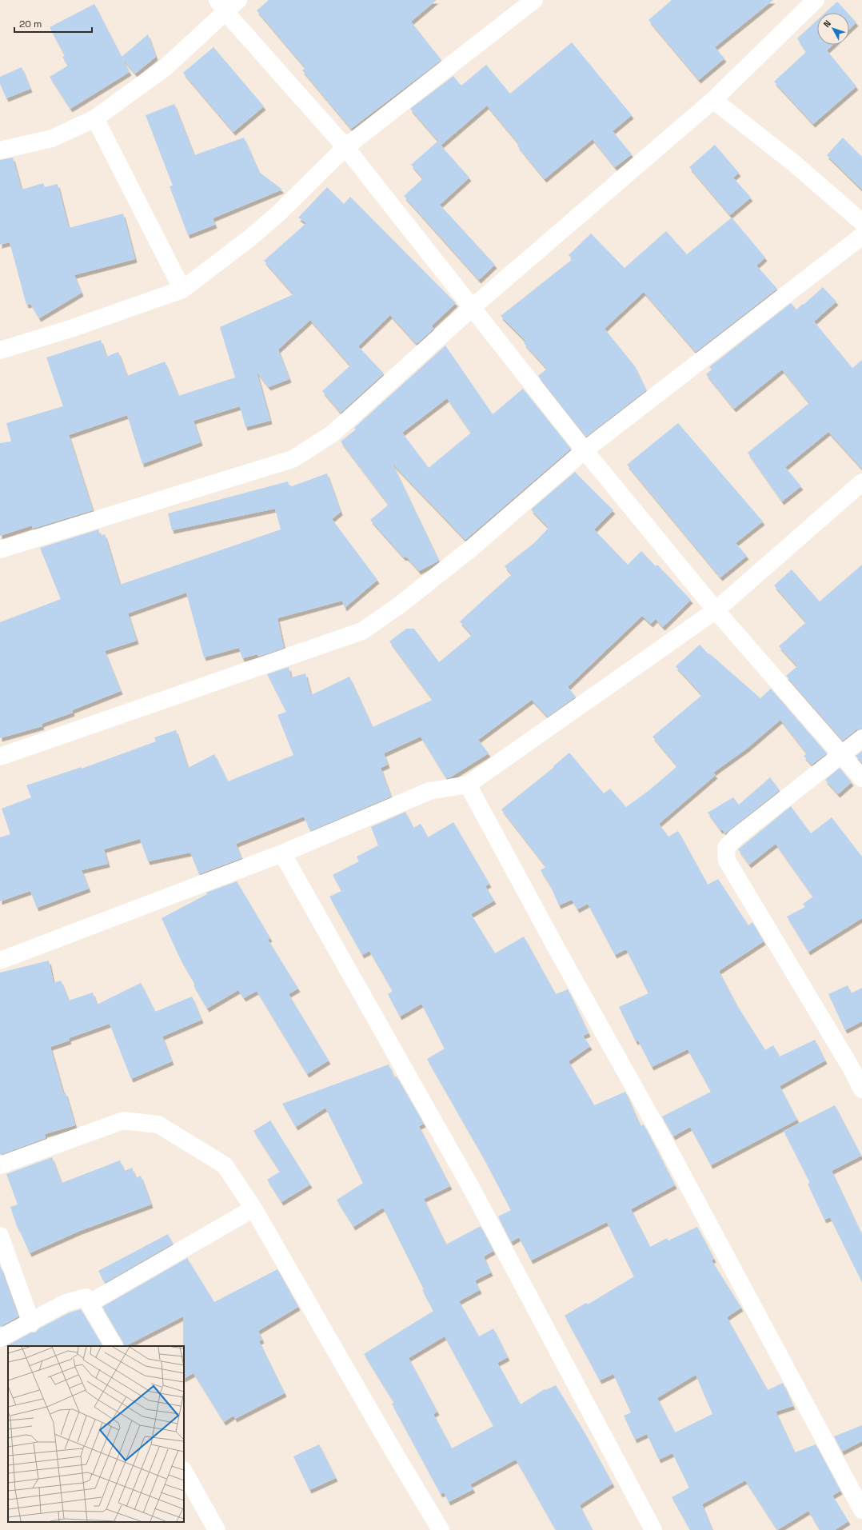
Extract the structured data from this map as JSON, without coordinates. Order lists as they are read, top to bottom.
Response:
{
  "scale_bar": "20 m",
  "north": "top left"
}
